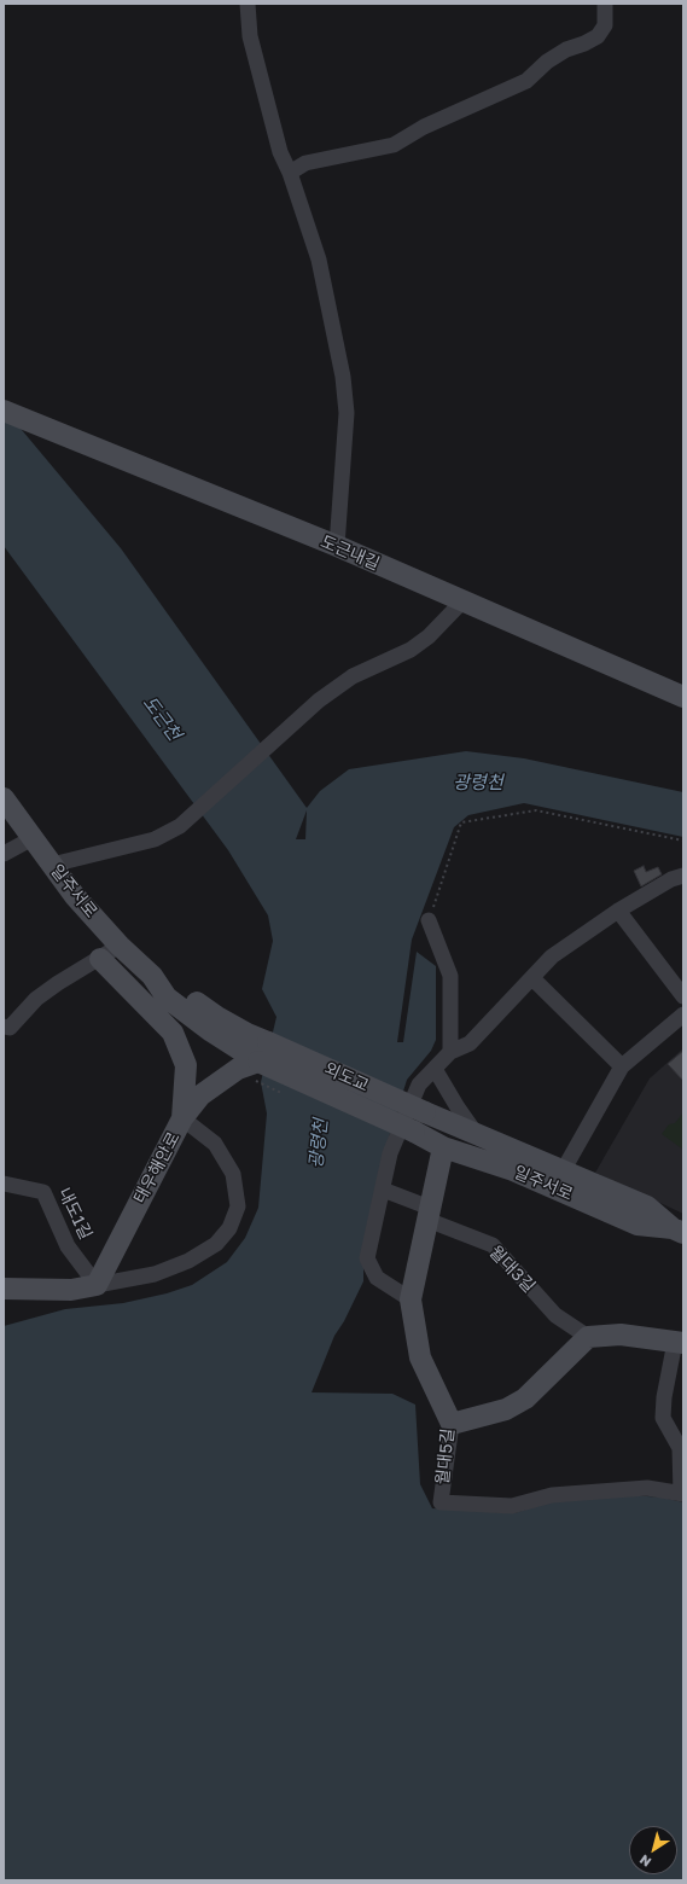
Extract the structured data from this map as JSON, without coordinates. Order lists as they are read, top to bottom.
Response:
{
  "streets": {
    "main road": [
      "도근내길",
      "일주서로",
      "외도교",
      "태우해안로",
      "월대5길"
    ],
    "street": ["내도1길", "월대3길"]
  },
  "crossings": [
    ["일주서로", "외도교"],
    ["일주서로", "월대5길"],
    ["태우해안로", "내도1길"],
    ["월대3길", "월대5길"]
  ],
  "water": ["도근천", "광령천"],
  "north": "bottom left"
}
